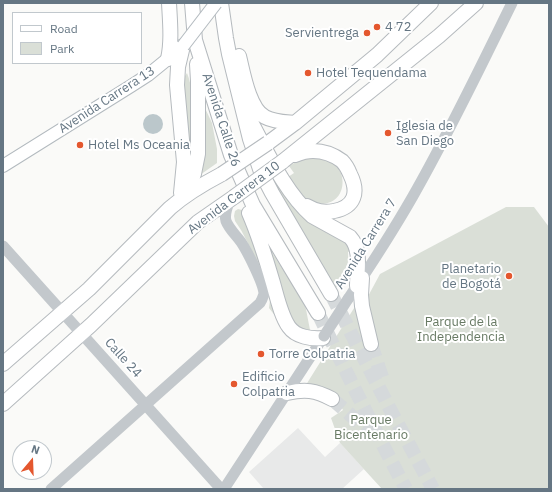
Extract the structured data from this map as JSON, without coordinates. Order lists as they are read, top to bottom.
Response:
{
  "streets": {
    "main road": ["Avenida Carrera 13", "Avenida Calle 26", "Avenida Carrera 10"],
    "street": ["Avenida Carrera 7", "Calle 24"]
  },
  "crossings": [
    ["Avenida Carrera 13", "Avenida Calle 26"],
    ["Avenida Carrera 10", "Calle 24"],
    ["Avenida Carrera 7", "Calle 24"]
  ],
  "parks": ["Parque de la Independencia", "Parque Bicentenario"],
  "places": [
    "4 72",
    "Servientrega",
    "Hotel Tequendama",
    "Iglesia de San Diego",
    "Hotel Ms Oceania",
    "Planetario de Bogotá",
    "Torre Colpatria",
    "Edificio Colpatria"
  ],
  "legend": ["Road", "Park"],
  "north": "top"
}
